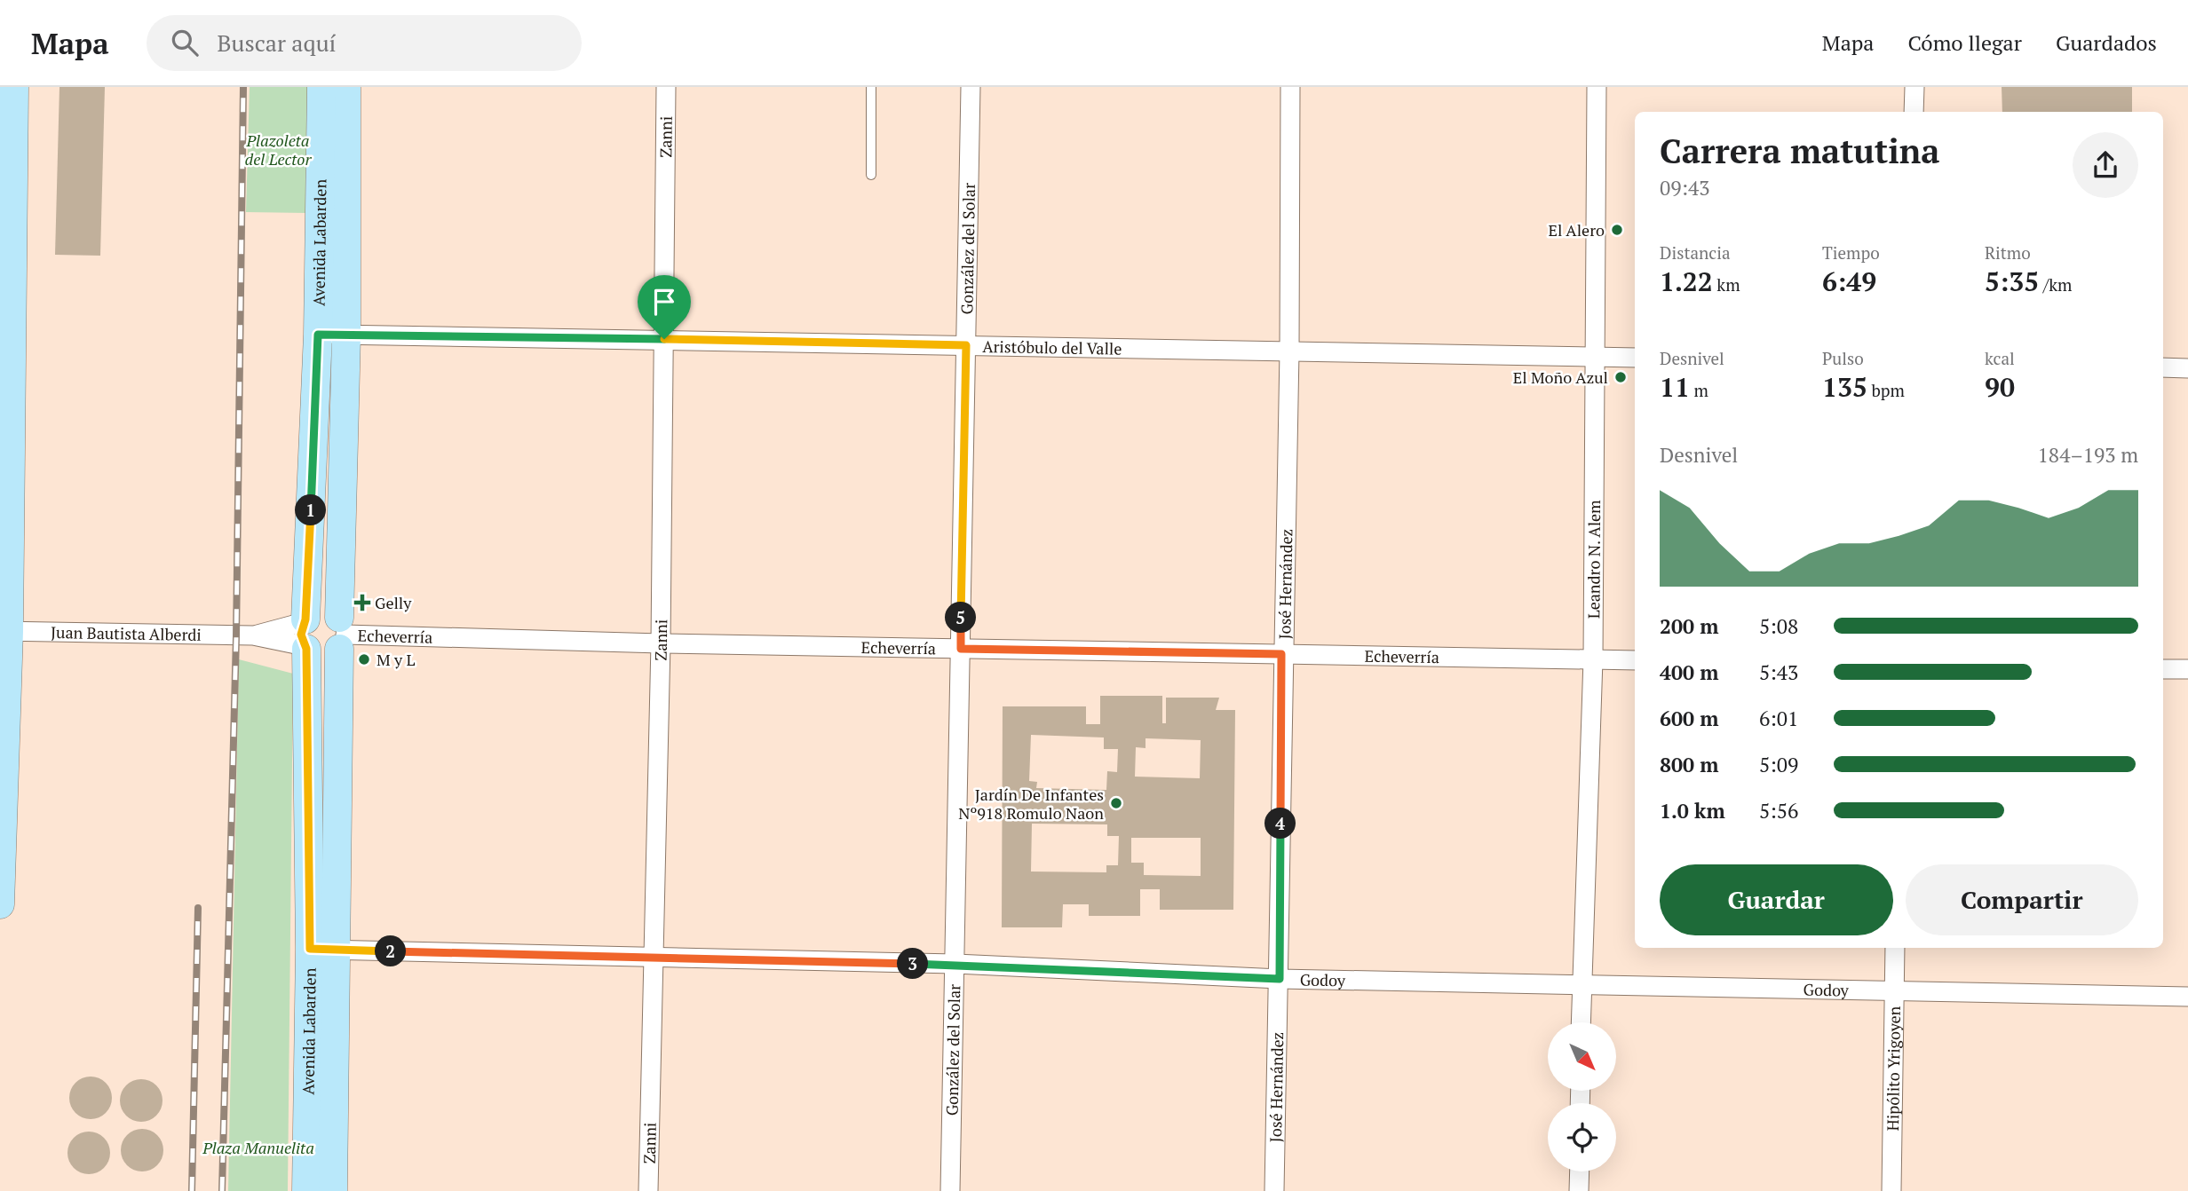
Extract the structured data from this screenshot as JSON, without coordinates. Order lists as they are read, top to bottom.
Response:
{
  "streets": {
    "main road": ["Avenida Labarden"],
    "street": [
      "Zanni",
      "González del Solar",
      "Aristóbulo del Valle",
      "Leandro N. Alem",
      "José Hernández",
      "Juan Bautista Alberdi",
      "Echeverría",
      "Godoy",
      "Hipólito Yrigoyen"
    ]
  },
  "crossings": [
    ["Zanni", "Aristóbulo del Valle"],
    ["Zanni", "Echeverría"],
    ["Zanni", "Godoy"],
    ["Avenida Labarden", "Aristóbulo del Valle"],
    ["Avenida Labarden", "Juan Bautista Alberdi"],
    ["Avenida Labarden", "Echeverría"],
    ["Avenida Labarden", "Godoy"],
    ["González del Solar", "Aristóbulo del Valle"],
    ["González del Solar", "Echeverría"],
    ["González del Solar", "Godoy"],
    ["Aristóbulo del Valle", "Leandro N. Alem"],
    ["Aristóbulo del Valle", "José Hernández"],
    ["Leandro N. Alem", "Echeverría"],
    ["Leandro N. Alem", "Godoy"],
    ["José Hernández", "Echeverría"],
    ["José Hernández", "Godoy"],
    ["Godoy", "Hipólito Yrigoyen"]
  ],
  "parks": ["Plazoleta del Lector", "Plaza Manuelita"],
  "places": {
    "other": [
      "El Alero",
      "El Moño Azul",
      "M y L",
      "Jardín De Infantes Nº918 Romulo Naon"
    ],
    "health": ["Gelly"]
  },
  "north": "bottom right",
  "page": {
    "header": "Mapa",
    "search": "Buscar aquí",
    "nav": ["Mapa", "Cómo llegar", "Guardados"],
    "heading": ["Carrera matutina", "09:43"],
    "stats": [
      ["Distancia", "1.22 km"],
      ["Tiempo", "6:49"],
      ["Ritmo", "5:35 /km"],
      ["Desnivel", "11 m"],
      ["Pulso", "135 bpm"],
      ["kcal", "90"]
    ],
    "chart": ["Desnivel", "184–193 m"],
    "pins": [
      "1",
      "5",
      "4",
      "2",
      "3"
    ],
    "list": [
      {
        "name": "200 m",
        "note": "5:08"
      },
      {
        "name": "400 m",
        "note": "5:43"
      },
      {
        "name": "600 m",
        "note": "6:01"
      },
      {
        "name": "800 m",
        "note": "5:09"
      },
      {
        "name": "1.0 km",
        "note": "5:56"
      }
    ],
    "buttons": ["Guardar", "Compartir"]
  }
}
